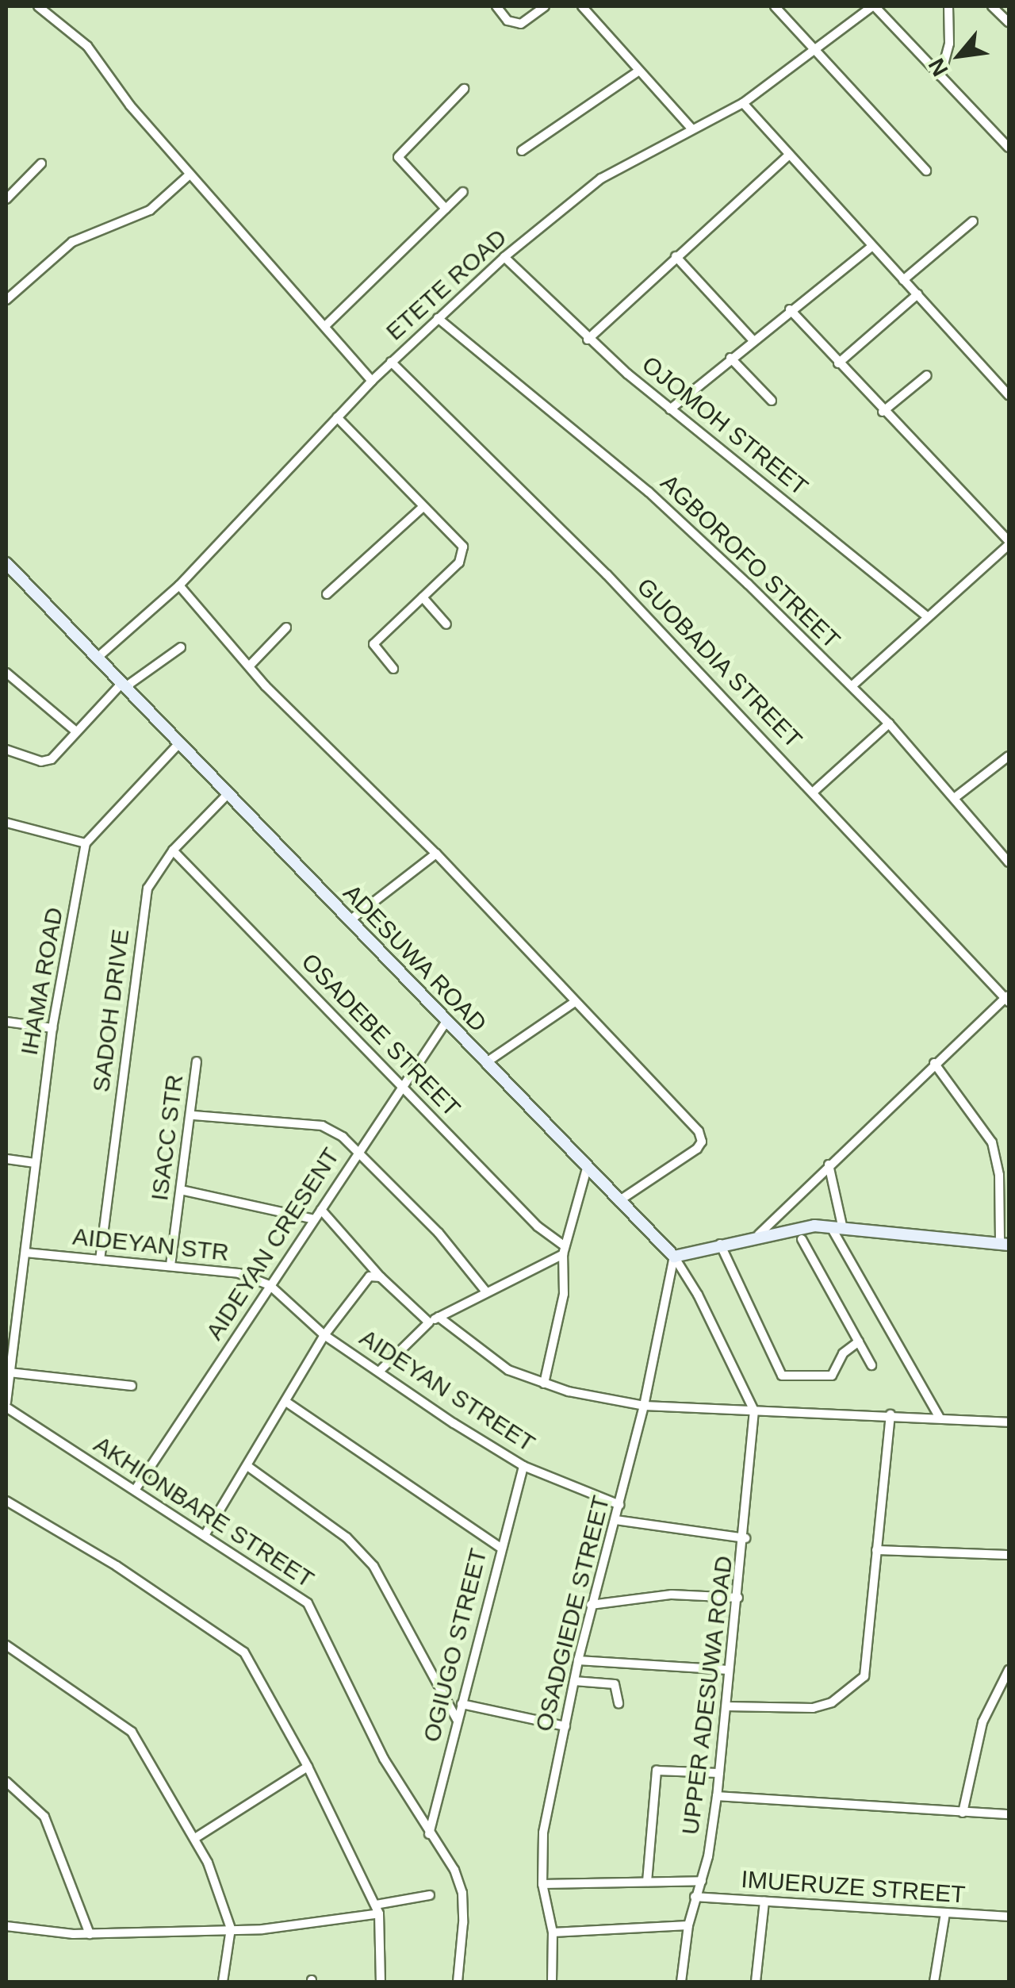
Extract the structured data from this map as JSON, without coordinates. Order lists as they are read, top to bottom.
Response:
{
  "streets": {
    "street": [
      "ETETE ROAD",
      "OJOMOH STREET",
      "AGBOROFO STREET",
      "GUOBADIA STREET",
      "ADESUWA ROAD",
      "IHAMA ROAD",
      "SADOH DRIVE",
      "OSADEBE STREET",
      "ISACC STR",
      "AIDEYAN CRESENT",
      "AIDEYAN STR",
      "AIDEYAN STREET",
      "AKHIONBARE STREET",
      "OSADGIEDE STREET",
      "OGIUGO STREET",
      "UPPER ADESUWA ROAD",
      "IMUERUZE STREET"
    ]
  },
  "crossings": [
    ["ETETE ROAD", "OJOMOH STREET"],
    ["ETETE ROAD", "AGBOROFO STREET"],
    ["ETETE ROAD", "GUOBADIA STREET"],
    ["ETETE ROAD", "ADESUWA ROAD"],
    ["ADESUWA ROAD", "SADOH DRIVE"],
    ["ADESUWA ROAD", "AIDEYAN CRESENT"],
    ["ADESUWA ROAD", "OSADGIEDE STREET"],
    ["ADESUWA ROAD", "UPPER ADESUWA ROAD"],
    ["IHAMA ROAD", "AIDEYAN STR"],
    ["IHAMA ROAD", "AKHIONBARE STREET"],
    ["SADOH DRIVE", "OSADEBE STREET"],
    ["SADOH DRIVE", "AIDEYAN STR"],
    ["OSADEBE STREET", "AIDEYAN CRESENT"],
    ["ISACC STR", "AIDEYAN STR"],
    ["AIDEYAN CRESENT", "AIDEYAN STR"],
    ["AIDEYAN CRESENT", "AIDEYAN STREET"],
    ["AIDEYAN CRESENT", "AKHIONBARE STREET"],
    ["AIDEYAN STR", "AIDEYAN STREET"],
    ["AIDEYAN STREET", "OSADGIEDE STREET"],
    ["AIDEYAN STREET", "OGIUGO STREET"],
    ["AKHIONBARE STREET", "OGIUGO STREET"],
    ["UPPER ADESUWA ROAD", "IMUERUZE STREET"]
  ],
  "north": "bottom left"
}
